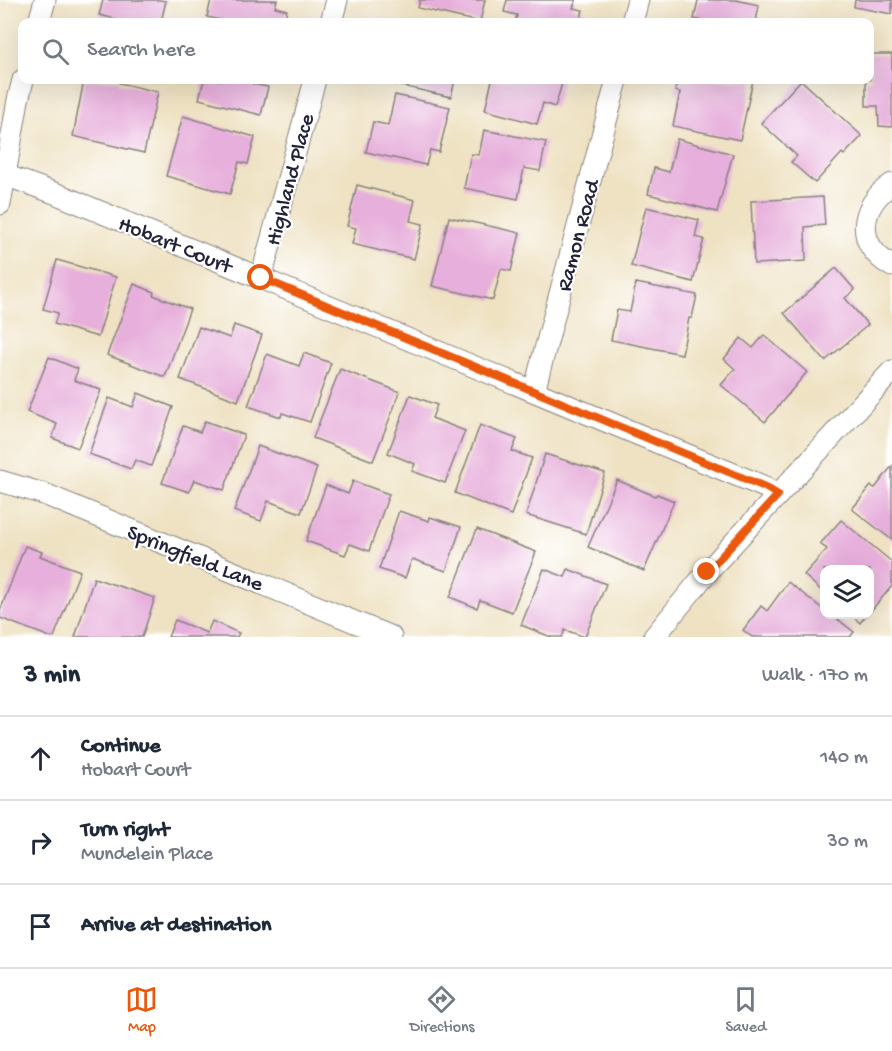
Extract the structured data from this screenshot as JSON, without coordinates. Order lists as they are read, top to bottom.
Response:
{
  "streets": {
    "street": [
      "Highland Place",
      "Ramon Road",
      "Hobart Court",
      "Springfield Lane"
    ]
  },
  "crossings": [
    ["Highland Place", "Hobart Court"],
    ["Ramon Road", "Hobart Court"]
  ],
  "page": {
    "search": "Search here",
    "heading": ["3 min", "Walk · 170 m"],
    "list": [
      ["Continue", "Hobart Court", "140 m"],
      ["Turn right", "Mundelein Place", "30 m"],
      "Arrive at destination"
    ],
    "nav": ["Map", "Directions", "Saved"]
  }
}
